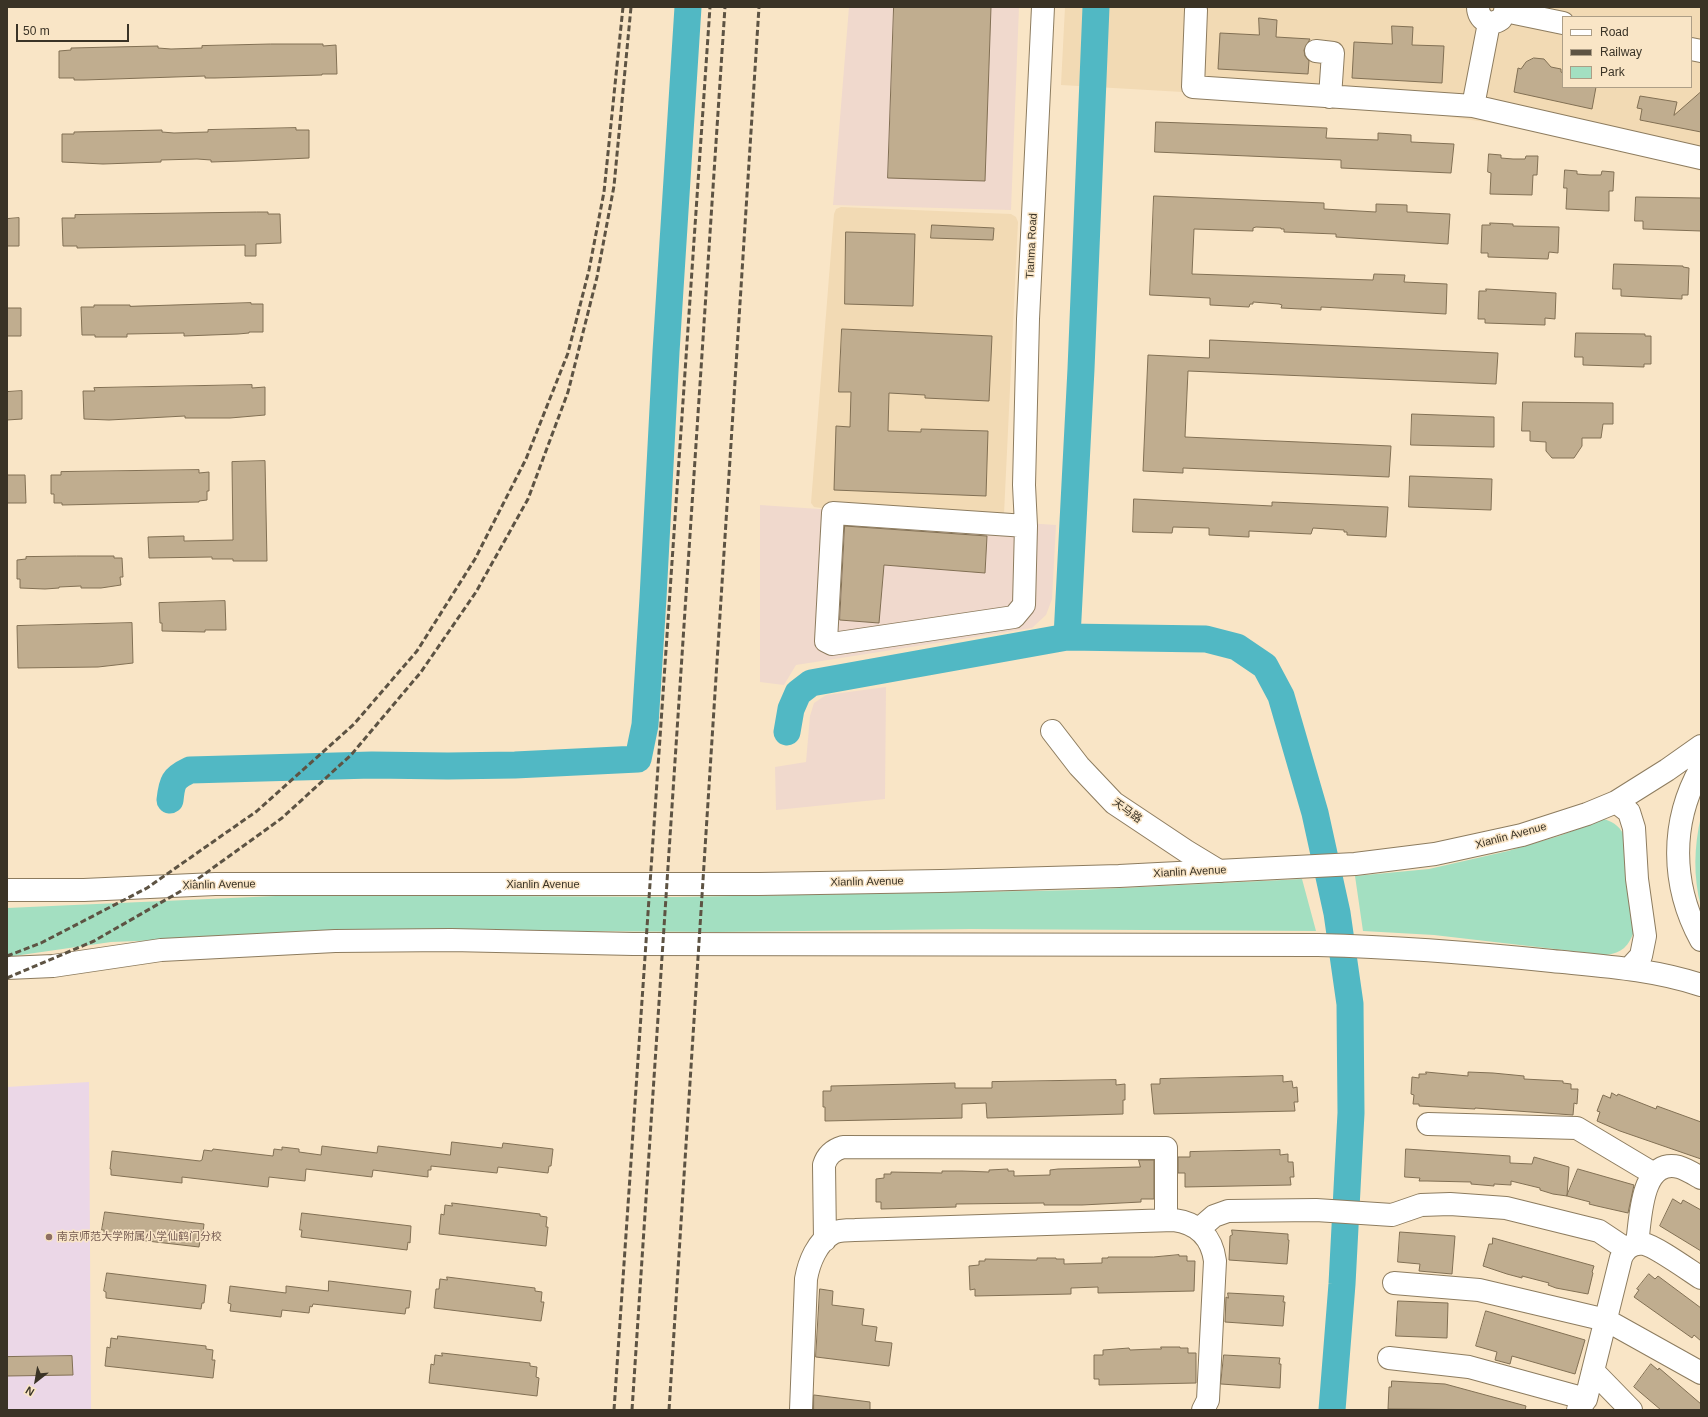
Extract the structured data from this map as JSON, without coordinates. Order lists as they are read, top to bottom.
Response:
{
  "streets": {
    "main road": ["Tianma Road", "天马路", "Xianlin Avenue"]
  },
  "crossings": [
    ["天马路", "Xianlin Avenue"]
  ],
  "places": ["南京师范大学附属小学仙鹤门分校"],
  "legend": ["Road", "Railway", "Park"],
  "scale_bar": "50 m",
  "north": "bottom left"
}
